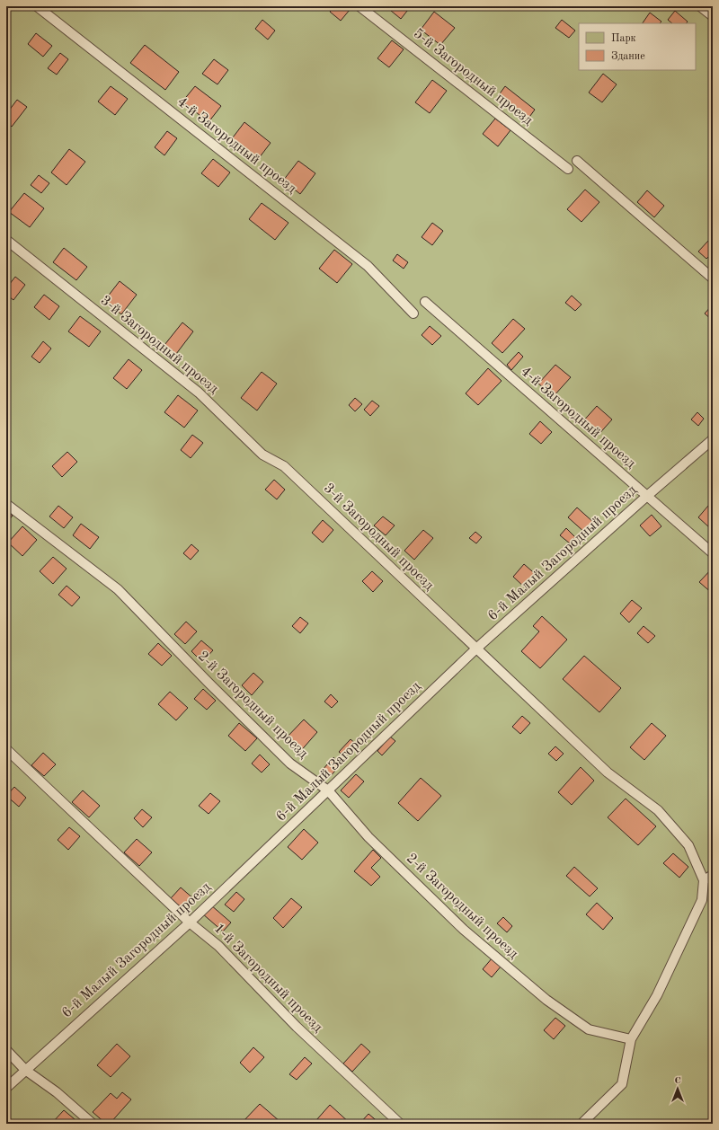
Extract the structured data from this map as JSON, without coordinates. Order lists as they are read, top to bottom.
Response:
{
  "streets": {
    "lane": [
      "5-й Загородный проезд",
      "4-й Загородный проезд",
      "3-й Загородный проезд",
      "6-й Малый Загородный проезд",
      "2-й Загородный проезд",
      "1-й Загородный проезд"
    ]
  },
  "crossings": [
    ["4-й Загородный проезд", "6-й Малый Загородный проезд"],
    ["3-й Загородный проезд", "6-й Малый Загородный проезд"],
    ["6-й Малый Загородный проезд", "2-й Загородный проезд"],
    ["6-й Малый Загородный проезд", "1-й Загородный проезд"]
  ],
  "legend": ["Парк", "Здание"],
  "north": "top"
}
